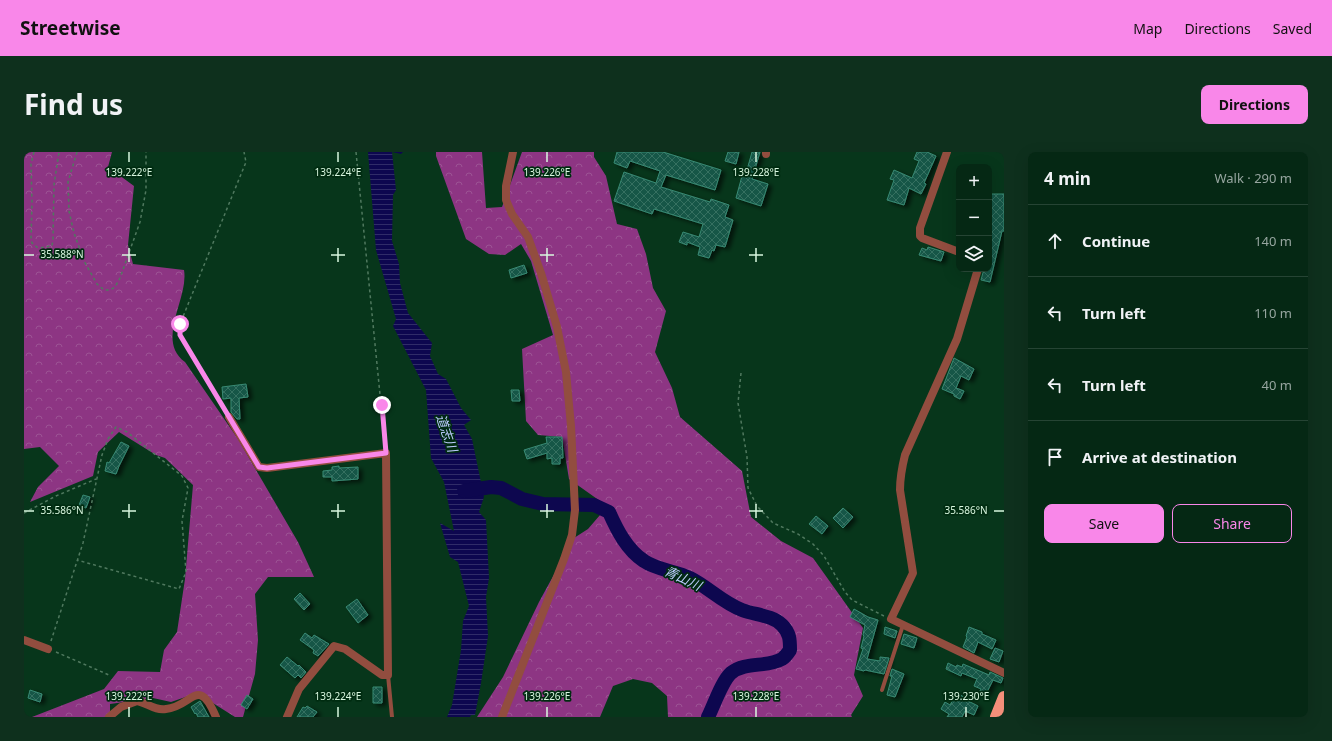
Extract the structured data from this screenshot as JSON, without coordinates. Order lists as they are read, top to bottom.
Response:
{
  "water": ["道志川", "青山川"],
  "page": {
    "header": "Streetwise",
    "nav": ["Map", "Directions", "Saved"],
    "title": "Find us",
    "buttons": [
      "Directions",
      ["Save", "Share"]
    ],
    "heading": ["4 min", "Walk · 290 m"],
    "map_buttons": ["+", "−"],
    "list": [
      ["Continue", "140 m"],
      ["Turn left", "110 m"],
      ["Turn left", "40 m"],
      "Arrive at destination"
    ]
  },
  "coordinates": [
    "139.222°E",
    "139.224°E",
    "139.226°E",
    "139.228°E",
    "35.588°N",
    "35.586°N",
    "139.230°E"
  ]
}
